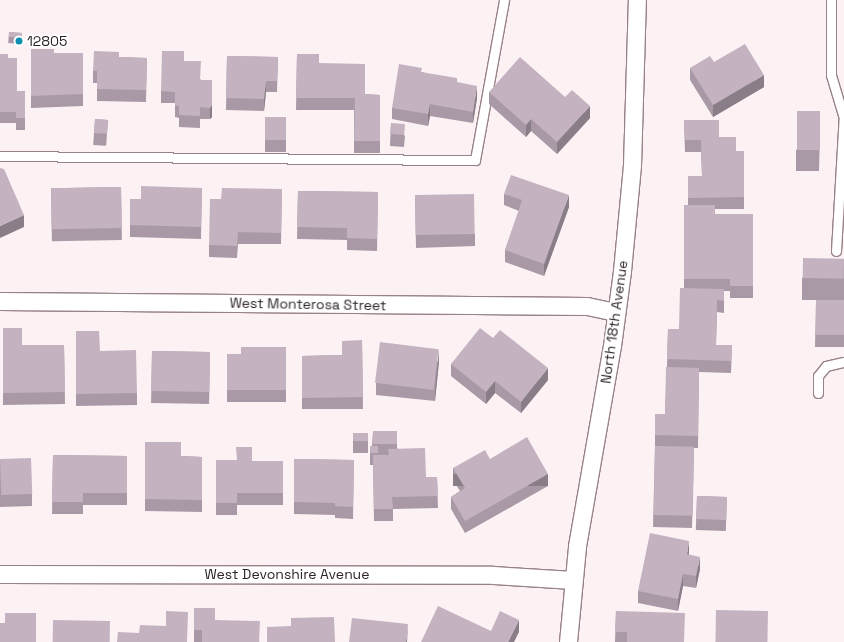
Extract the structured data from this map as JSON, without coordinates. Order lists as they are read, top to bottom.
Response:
{
  "streets": {
    "street": ["West Monterosa Street", "North 18th Avenue", "West Devonshire Avenue"]
  },
  "crossings": [
    ["West Monterosa Street", "North 18th Avenue"],
    ["North 18th Avenue", "West Devonshire Avenue"]
  ],
  "places": ["12805"]
}
